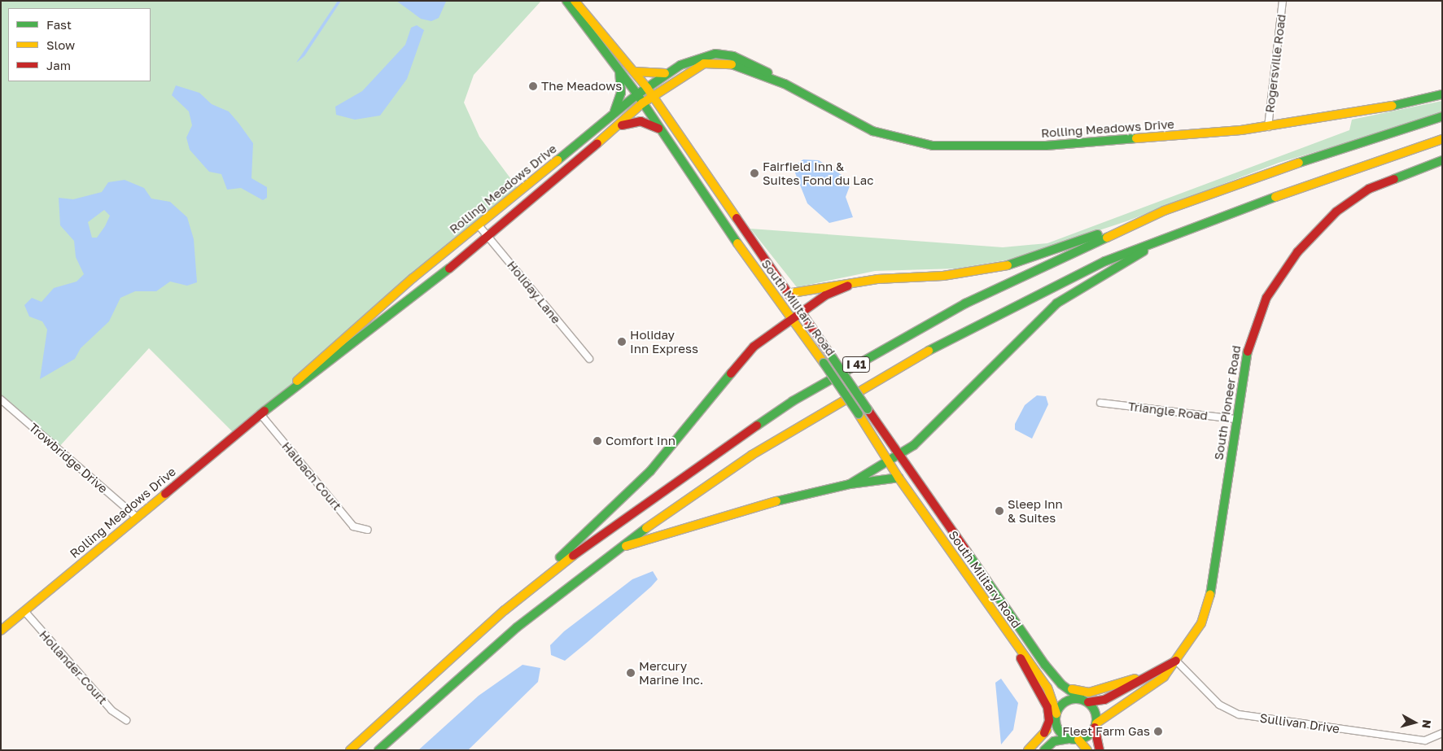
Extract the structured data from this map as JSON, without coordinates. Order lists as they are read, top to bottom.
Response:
{
  "streets": {
    "main road": [
      "Rolling Meadows Drive",
      "South Military Road",
      "I 41",
      "South Pioneer Road"
    ],
    "street": [
      "Rogersville Road",
      "Holiday Lane",
      "Triangle Road",
      "Trowbridge Drive",
      "Halbach Court",
      "Hollander Court",
      "Sullivan Drive"
    ]
  },
  "crossings": [
    ["Rogersville Road", "Rolling Meadows Drive"],
    ["Rolling Meadows Drive", "Holiday Lane"],
    ["Rolling Meadows Drive", "South Military Road"],
    ["Rolling Meadows Drive", "Trowbridge Drive"],
    ["Rolling Meadows Drive", "Halbach Court"],
    ["Rolling Meadows Drive", "Hollander Court"],
    ["South Military Road", "South Pioneer Road"],
    ["South Pioneer Road", "Triangle Road"],
    ["South Pioneer Road", "Sullivan Drive"]
  ],
  "places": [
    "The Meadows",
    "Fairfield Inn & Suites Fond du Lac",
    "Holiday Inn Express",
    "Comfort Inn",
    "Sleep Inn & Suites",
    "Mercury Marine Inc.",
    "Fleet Farm Gas"
  ],
  "legend": ["Fast", "Slow", "Jam"],
  "north": "right"
}
